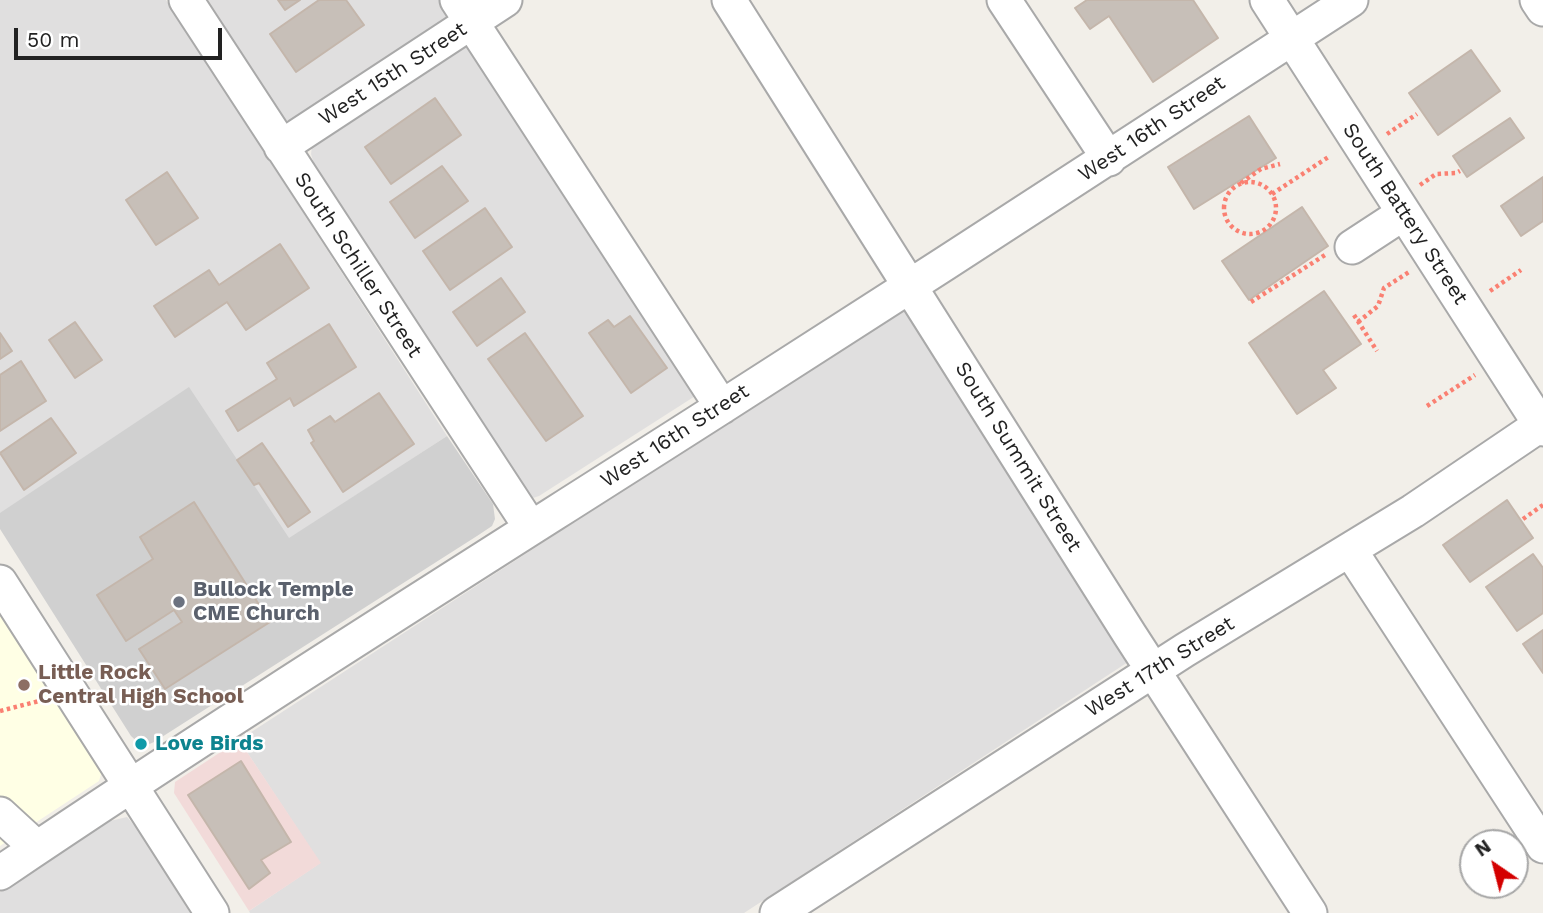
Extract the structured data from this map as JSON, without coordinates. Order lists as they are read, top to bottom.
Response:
{
  "streets": {
    "street": [
      "West 15th Street",
      "West 16th Street",
      "South Battery Street",
      "South Schiller Street",
      "South Summit Street",
      "West 17th Street"
    ]
  },
  "crossings": [
    ["West 15th Street", "South Schiller Street"],
    ["West 16th Street", "South Battery Street"],
    ["West 16th Street", "South Schiller Street"],
    ["West 16th Street", "South Summit Street"],
    ["South Battery Street", "West 17th Street"],
    ["South Summit Street", "West 17th Street"]
  ],
  "places": ["Bullock Temple CME Church", "Little Rock Central High School", "Love Birds"],
  "scale_bar": "50 m",
  "north": "top left"
}
